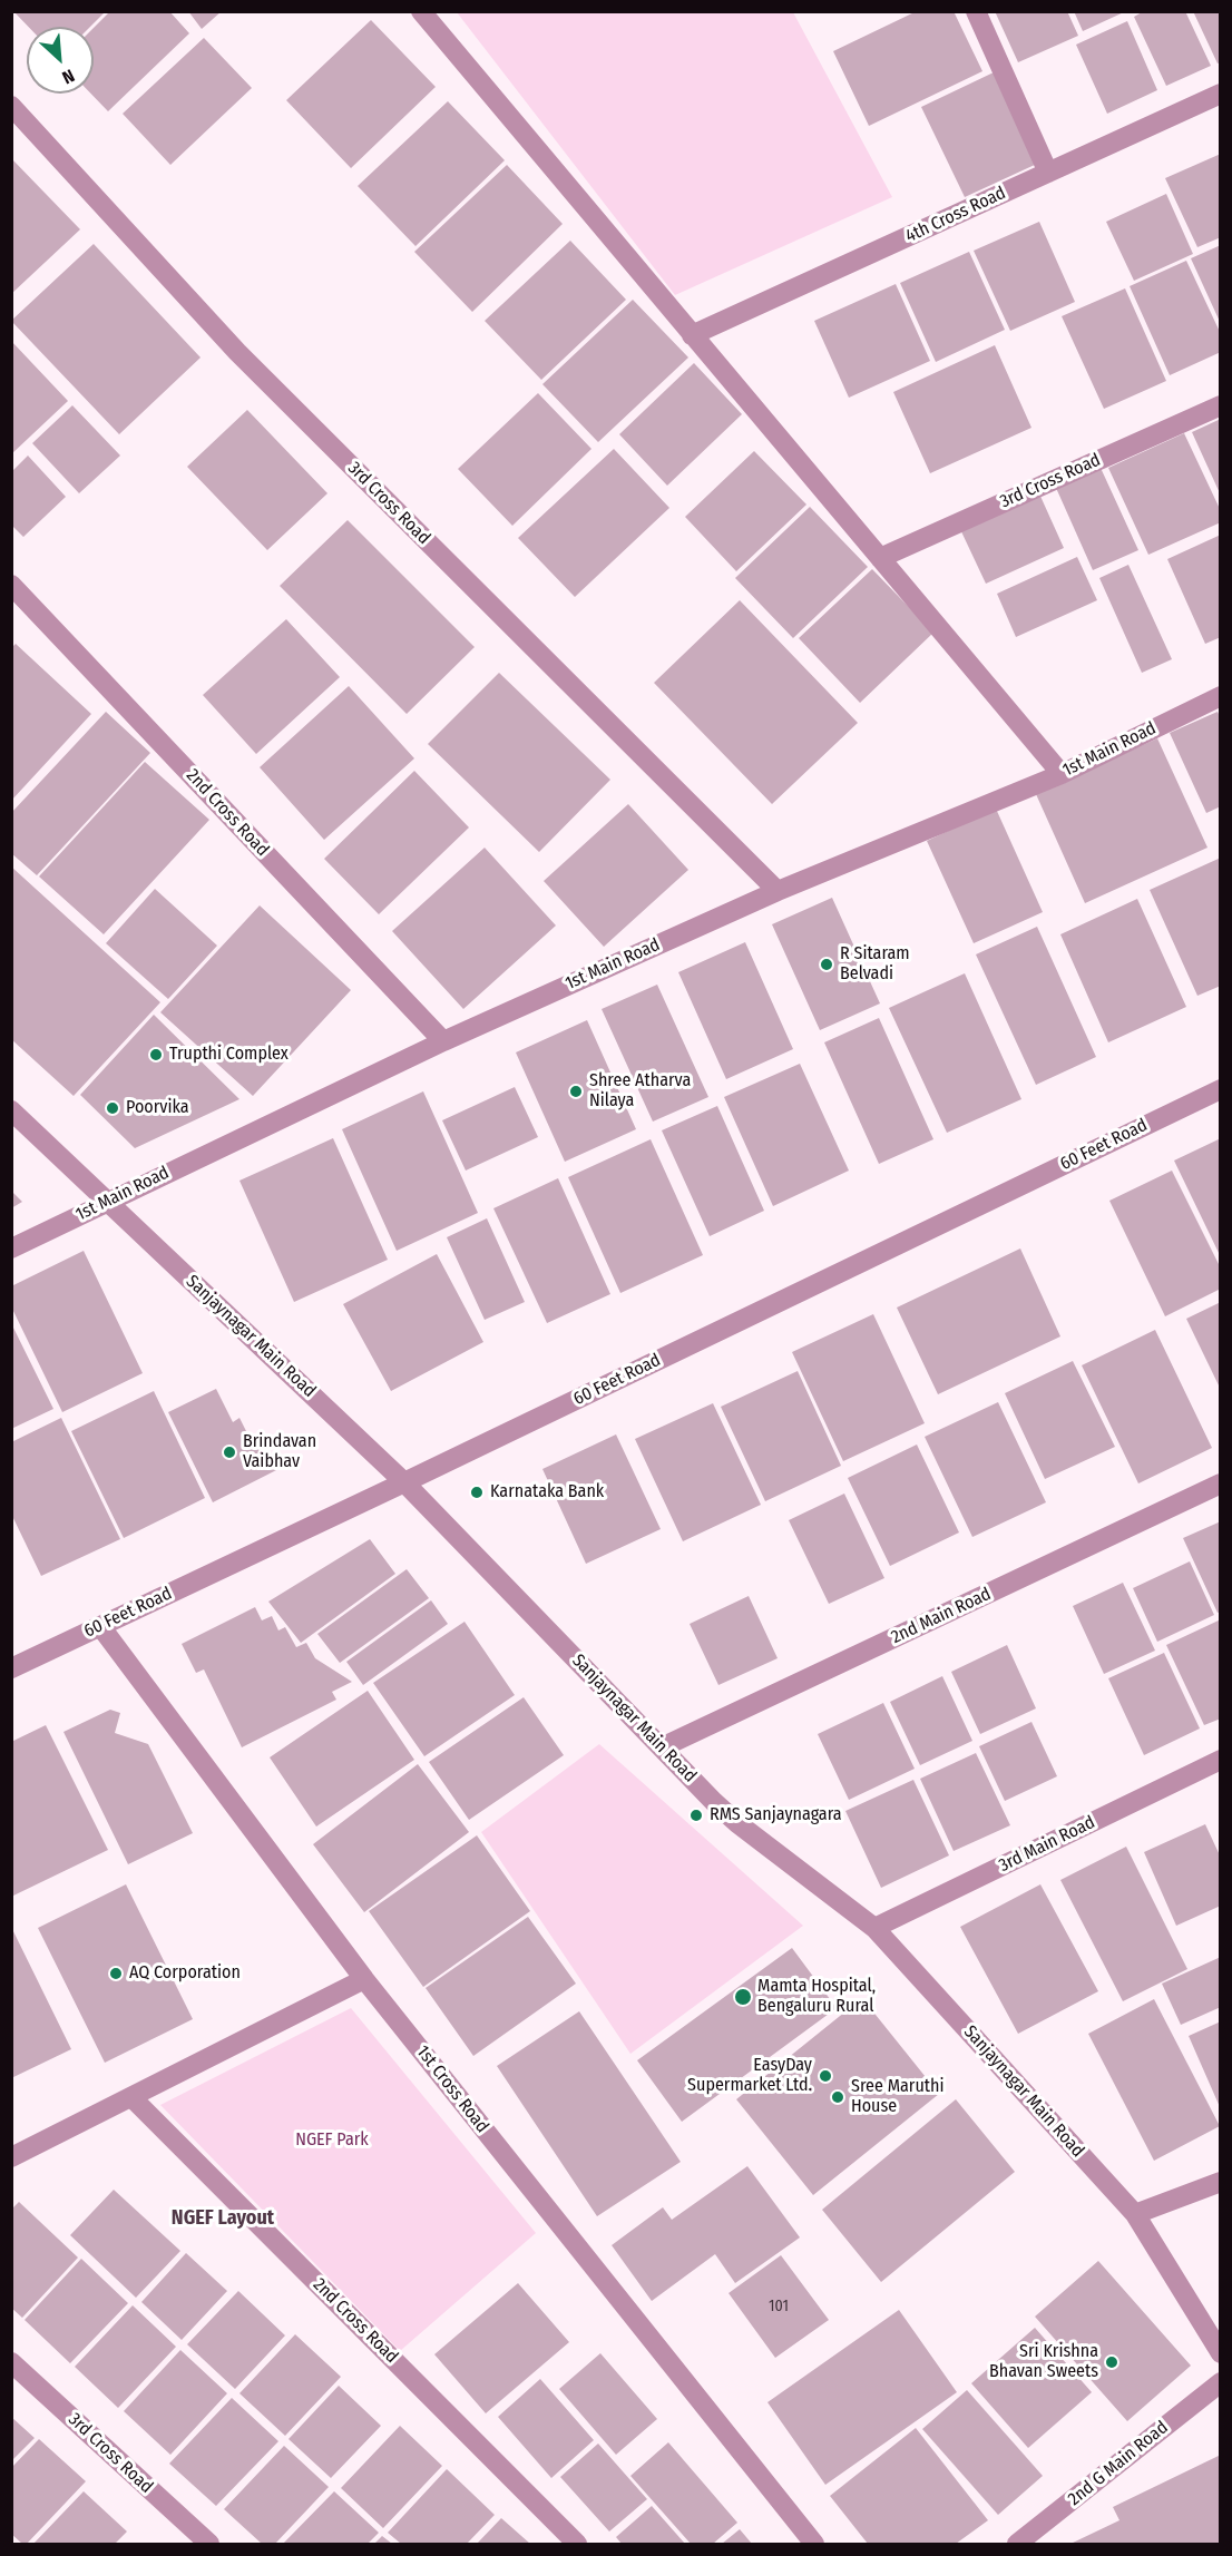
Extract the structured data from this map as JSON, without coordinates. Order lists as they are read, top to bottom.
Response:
{
  "streets": {
    "street": [
      "4th Cross Road",
      "3rd Cross Road",
      "1st Main Road",
      "2nd Cross Road",
      "60 Feet Road",
      "Sanjaynagar Main Road",
      "2nd Main Road",
      "3rd Main Road",
      "1st Cross Road",
      "2nd G Main Road"
    ]
  },
  "crossings": [
    ["3rd Cross Road", "1st Main Road"],
    ["1st Main Road", "2nd Cross Road"],
    ["1st Main Road", "Sanjaynagar Main Road"],
    ["60 Feet Road", "Sanjaynagar Main Road"],
    ["60 Feet Road", "1st Cross Road"],
    ["Sanjaynagar Main Road", "2nd Main Road"],
    ["Sanjaynagar Main Road", "3rd Main Road"]
  ],
  "districts": ["NGEF Layout"],
  "parks": ["NGEF Park"],
  "places": [
    "R Sitaram Belvadi",
    "Trupthi Complex",
    "Shree Atharva Nilaya",
    "Poorvika",
    "Brindavan Vaibhav",
    "Karnataka Bank",
    "RMS Sanjaynagara",
    "AQ Corporation",
    "Mamta Hospital, Bengaluru Rural",
    "EasyDay Supermarket Ltd.",
    "Sree Maruthi House",
    "Sri Krishna Bhavan Sweets"
  ],
  "house_numbers": ["101"],
  "north": "bottom right"
}
